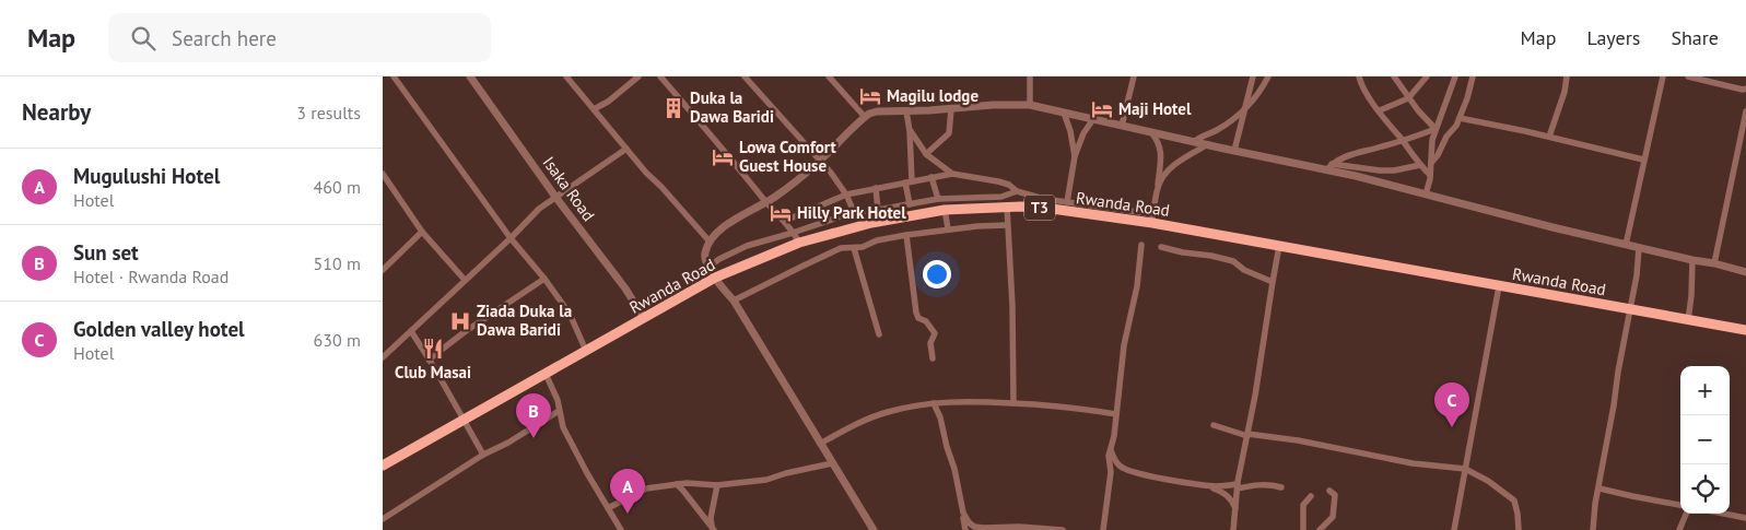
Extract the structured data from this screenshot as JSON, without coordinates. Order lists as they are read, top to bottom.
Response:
{
  "streets": {
    "highway": ["Rwanda Road", "T3"],
    "street": ["Isaka Road"]
  },
  "crossings": [
    ["Isaka Road", "Rwanda Road"]
  ],
  "places": {
    "hotel": [
      "Magilu lodge",
      "Maji Hotel",
      "Lowa Comfort Guest House",
      "Hilly Park Hotel"
    ],
    "building": ["Duka la Dawa Baridi"],
    "hospital": ["Ziada Duka la Dawa Baridi"],
    "restaurant": ["Club Masai"]
  },
  "page": {
    "header": "Map",
    "search": "Search here",
    "nav": ["Map", "Layers", "Share"],
    "heading": ["Nearby", "3 results"],
    "list": [
      {
        "mark": "A",
        "name": "Mugulushi Hotel",
        "note": "Hotel",
        "value": "460 m"
      },
      {
        "mark": "B",
        "name": "Sun set",
        "note": "Hotel · Rwanda Road",
        "value": "510 m"
      },
      {
        "mark": "C",
        "name": "Golden valley hotel",
        "note": "Hotel",
        "value": "630 m"
      }
    ],
    "map_buttons": ["+", "−"],
    "pins": ["C", "B", "A"]
  }
}
